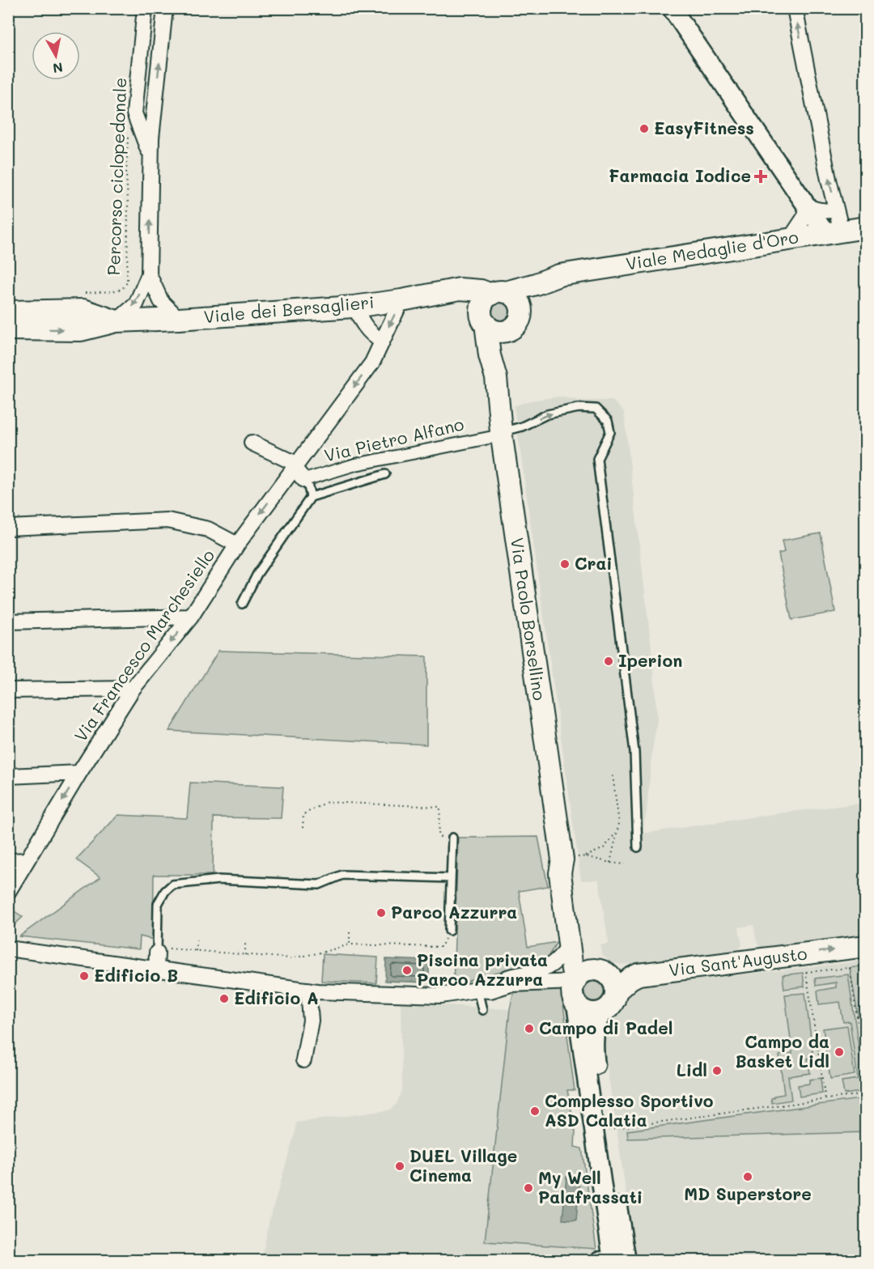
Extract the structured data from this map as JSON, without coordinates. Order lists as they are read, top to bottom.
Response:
{
  "streets": {
    "main road": [
      "Viale Medaglie d'Oro",
      "Viale dei Bersaglieri",
      "Via Paolo Borsellino",
      "Via Sant'Augusto"
    ],
    "street": ["Via Pietro Alfano", "Via Francesco Marchesiello"],
    "path": ["Percorso ciclopedonale"]
  },
  "crossings": [
    ["Viale Medaglie d'Oro", "Viale dei Bersaglieri"],
    ["Viale Medaglie d'Oro", "Via Paolo Borsellino"],
    ["Viale dei Bersaglieri", "Via Francesco Marchesiello"],
    ["Via Pietro Alfano", "Via Paolo Borsellino"],
    ["Via Paolo Borsellino", "Via Sant'Augusto"]
  ],
  "one_way": ["Via Francesco Marchesiello", "Via Sant'Augusto"],
  "places": {
    "other": [
      "EasyFitness",
      "Crai",
      "Iperion",
      "Parco Azzurra",
      "Piscina privata Parco Azzurra",
      "Edificio B",
      "Edificio A",
      "Campo di Padel",
      "Campo da Basket Lidl",
      "Lidl",
      "Complesso Sportivo ASD Calatia",
      "DUEL Village Cinema",
      "MD Superstore",
      "My Well Palafrassati"
    ],
    "health": ["Farmacia Iodice"]
  },
  "north": "bottom"
}
